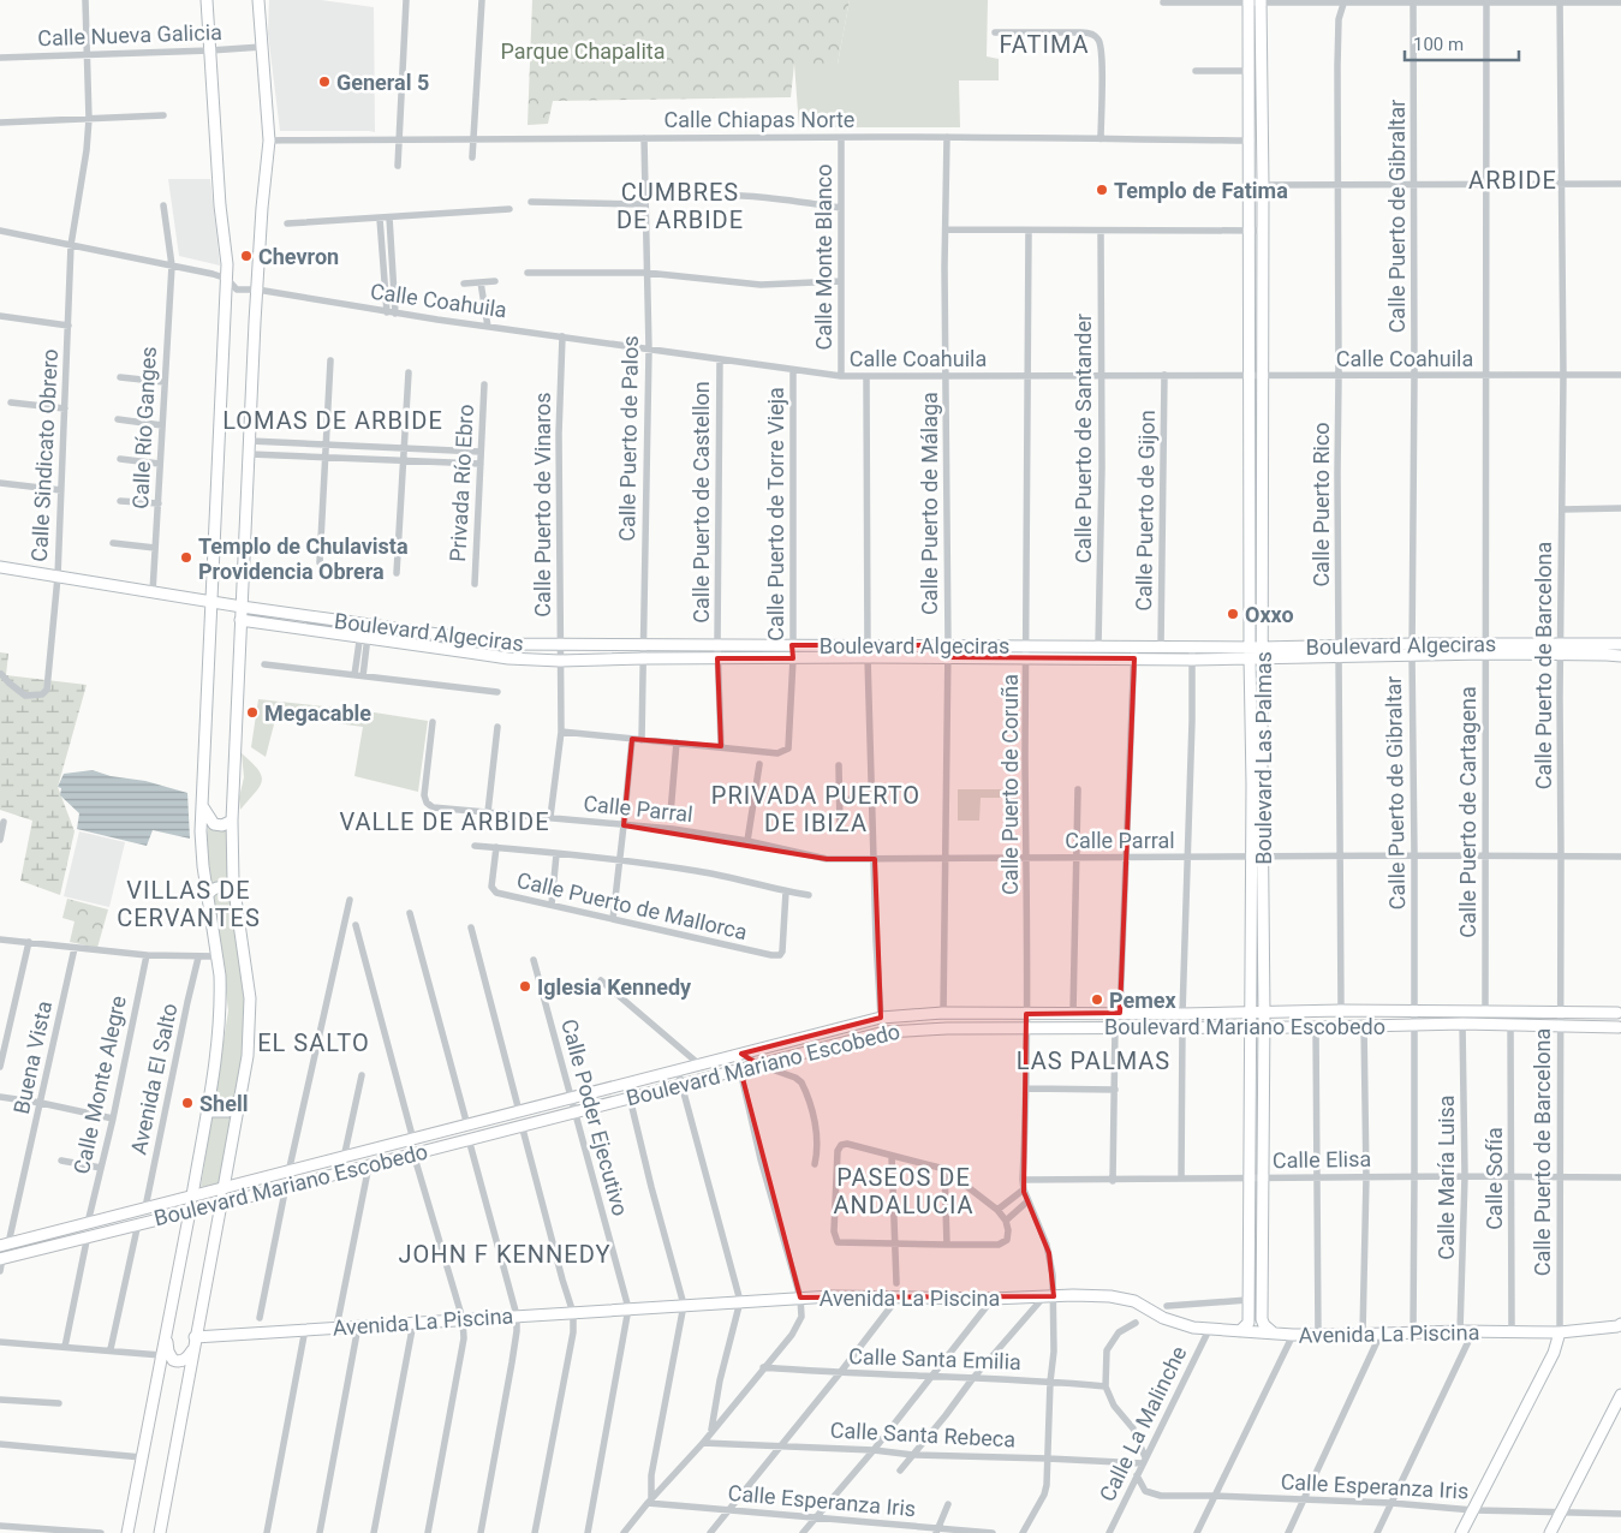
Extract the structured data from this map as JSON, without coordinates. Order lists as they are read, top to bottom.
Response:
{
  "streets": {
    "street": [
      "Calle Nueva Galicia",
      "Calle Chiapas Norte",
      "Calle Puerto de Gibraltar",
      "Calle Monte Blanco",
      "Calle Coahuila",
      "Calle Río Ganges",
      "Calle Puerto de Palos",
      "Calle Puerto de Santander",
      "Calle Sindicato Obrero",
      "Privada Río Ebro",
      "Calle Puerto de Castellon",
      "Calle Puerto de Málaga",
      "Calle Puerto de Vinaros",
      "Calle Puerto Rico",
      "Calle Puerto de Gijon",
      "Calle Puerto de Torre Vieja",
      "Boulevard Algeciras",
      "Calle Puerto de Barcelona",
      "Boulevard Las Palmas",
      "Calle Puerto de Coruña",
      "Calle Parral",
      "Calle Puerto de Cartagena",
      "Calle Puerto de Mallorca",
      "Boulevard Mariano Escobedo",
      "Buena Vista",
      "Avenida El Salto",
      "Calle Monte Alegre",
      "Calle Poder Ejecutivo",
      "Calle Elisa",
      "Calle María Luisa",
      "Calle Sofía",
      "Avenida La Piscina",
      "Calle Santa Emilia",
      "Calle La Malinche",
      "Calle Santa Rebeca",
      "Calle Esperanza Iris"
    ]
  },
  "crossings": [
    ["Calle Nueva Galicia", "Calle Sindicato Obrero"],
    ["Calle Chiapas Norte", "Calle Monte Blanco"],
    ["Calle Chiapas Norte", "Calle Puerto de Palos"],
    ["Calle Chiapas Norte", "Calle Puerto de Málaga"],
    ["Calle Chiapas Norte", "Boulevard Las Palmas"],
    ["Calle Puerto de Gibraltar", "Calle Coahuila"],
    ["Calle Puerto de Gibraltar", "Boulevard Algeciras"],
    ["Calle Puerto de Gibraltar", "Calle Parral"],
    ["Calle Puerto de Gibraltar", "Boulevard Mariano Escobedo"],
    ["Calle Puerto de Gibraltar", "Calle Elisa"],
    ["Calle Puerto de Gibraltar", "Avenida La Piscina"],
    ["Calle Monte Blanco", "Calle Coahuila"],
    ["Calle Coahuila", "Calle Río Ganges"],
    ["Calle Coahuila", "Calle Puerto de Palos"],
    ["Calle Coahuila", "Calle Puerto de Santander"],
    ["Calle Coahuila", "Calle Sindicato Obrero"],
    ["Calle Coahuila", "Calle Puerto de Castellon"],
    ["Calle Coahuila", "Calle Puerto de Málaga"],
    ["Calle Coahuila", "Calle Puerto de Vinaros"],
    ["Calle Coahuila", "Calle Puerto Rico"],
    ["Calle Coahuila", "Calle Puerto de Gijon"],
    ["Calle Coahuila", "Calle Puerto de Torre Vieja"],
    ["Calle Coahuila", "Calle Puerto de Barcelona"],
    ["Calle Coahuila", "Boulevard Las Palmas"],
    ["Calle Coahuila", "Calle Puerto de Coruña"],
    ["Calle Coahuila", "Calle Puerto de Cartagena"],
    ["Calle Río Ganges", "Boulevard Algeciras"],
    ["Calle Puerto de Palos", "Boulevard Algeciras"],
    ["Calle Puerto de Santander", "Boulevard Algeciras"],
    ["Calle Sindicato Obrero", "Boulevard Algeciras"],
    ["Calle Puerto de Castellon", "Calle Puerto de Torre Vieja"],
    ["Calle Puerto de Castellon", "Boulevard Algeciras"],
    ["Calle Puerto de Málaga", "Boulevard Algeciras"],
    ["Calle Puerto de Málaga", "Calle Parral"],
    ["Calle Puerto de Málaga", "Boulevard Mariano Escobedo"],
    ["Calle Puerto de Vinaros", "Boulevard Algeciras"],
    ["Calle Puerto de Vinaros", "Calle Parral"],
    ["Calle Puerto Rico", "Boulevard Algeciras"],
    ["Calle Puerto Rico", "Calle Parral"],
    ["Calle Puerto Rico", "Boulevard Mariano Escobedo"],
    ["Calle Puerto de Gijon", "Boulevard Algeciras"],
    ["Calle Puerto de Torre Vieja", "Boulevard Algeciras"],
    ["Boulevard Algeciras", "Calle Puerto de Barcelona"],
    ["Boulevard Algeciras", "Boulevard Las Palmas"],
    ["Boulevard Algeciras", "Calle Puerto de Coruña"],
    ["Boulevard Algeciras", "Calle Puerto de Cartagena"],
    ["Calle Puerto de Barcelona", "Calle Parral"],
    ["Calle Puerto de Barcelona", "Boulevard Mariano Escobedo"],
    ["Calle Puerto de Barcelona", "Calle Elisa"],
    ["Calle Puerto de Barcelona", "Avenida La Piscina"],
    ["Boulevard Las Palmas", "Calle Parral"],
    ["Boulevard Las Palmas", "Boulevard Mariano Escobedo"],
    ["Boulevard Las Palmas", "Calle Elisa"],
    ["Boulevard Las Palmas", "Avenida La Piscina"],
    ["Calle Puerto de Coruña", "Calle Parral"],
    ["Calle Puerto de Coruña", "Boulevard Mariano Escobedo"],
    ["Calle Puerto de Coruña", "Calle Elisa"],
    ["Calle Puerto de Coruña", "Avenida La Piscina"],
    ["Calle Puerto de Coruña", "Calle Santa Emilia"],
    ["Calle Puerto de Coruña", "Calle Santa Rebeca"],
    ["Calle Parral", "Calle Puerto de Cartagena"],
    ["Calle Puerto de Cartagena", "Boulevard Mariano Escobedo"],
    ["Boulevard Mariano Escobedo", "Buena Vista"],
    ["Boulevard Mariano Escobedo", "Avenida El Salto"],
    ["Boulevard Mariano Escobedo", "Calle Monte Alegre"],
    ["Boulevard Mariano Escobedo", "Calle Poder Ejecutivo"],
    ["Boulevard Mariano Escobedo", "Calle María Luisa"],
    ["Boulevard Mariano Escobedo", "Calle Sofía"],
    ["Calle Poder Ejecutivo", "Avenida La Piscina"],
    ["Calle Elisa", "Calle María Luisa"],
    ["Calle Elisa", "Calle Sofía"],
    ["Calle María Luisa", "Avenida La Piscina"],
    ["Calle Sofía", "Avenida La Piscina"],
    ["Avenida La Piscina", "Calle La Malinche"],
    ["Calle La Malinche", "Calle Santa Rebeca"],
    ["Calle La Malinche", "Calle Esperanza Iris"]
  ],
  "districts": [
    "FATIMA",
    "ARBIDE",
    "CUMBRES DE ARBIDE",
    "LOMAS DE ARBIDE",
    "PRIVADA PUERTO DE IBIZA",
    "VALLE DE ARBIDE",
    "VILLAS DE CERVANTES",
    "EL SALTO",
    "LAS PALMAS",
    "PASEOS DE ANDALUCIA",
    "JOHN F KENNEDY"
  ],
  "parks": ["Parque Chapalita"],
  "places": [
    "General 5",
    "Templo de Fatima",
    "Chevron",
    "Templo de Chulavista Providencia Obrera",
    "Oxxo",
    "Megacable",
    "Iglesia Kennedy",
    "Pemex",
    "Shell"
  ],
  "scale_bar": "100 m"
}
